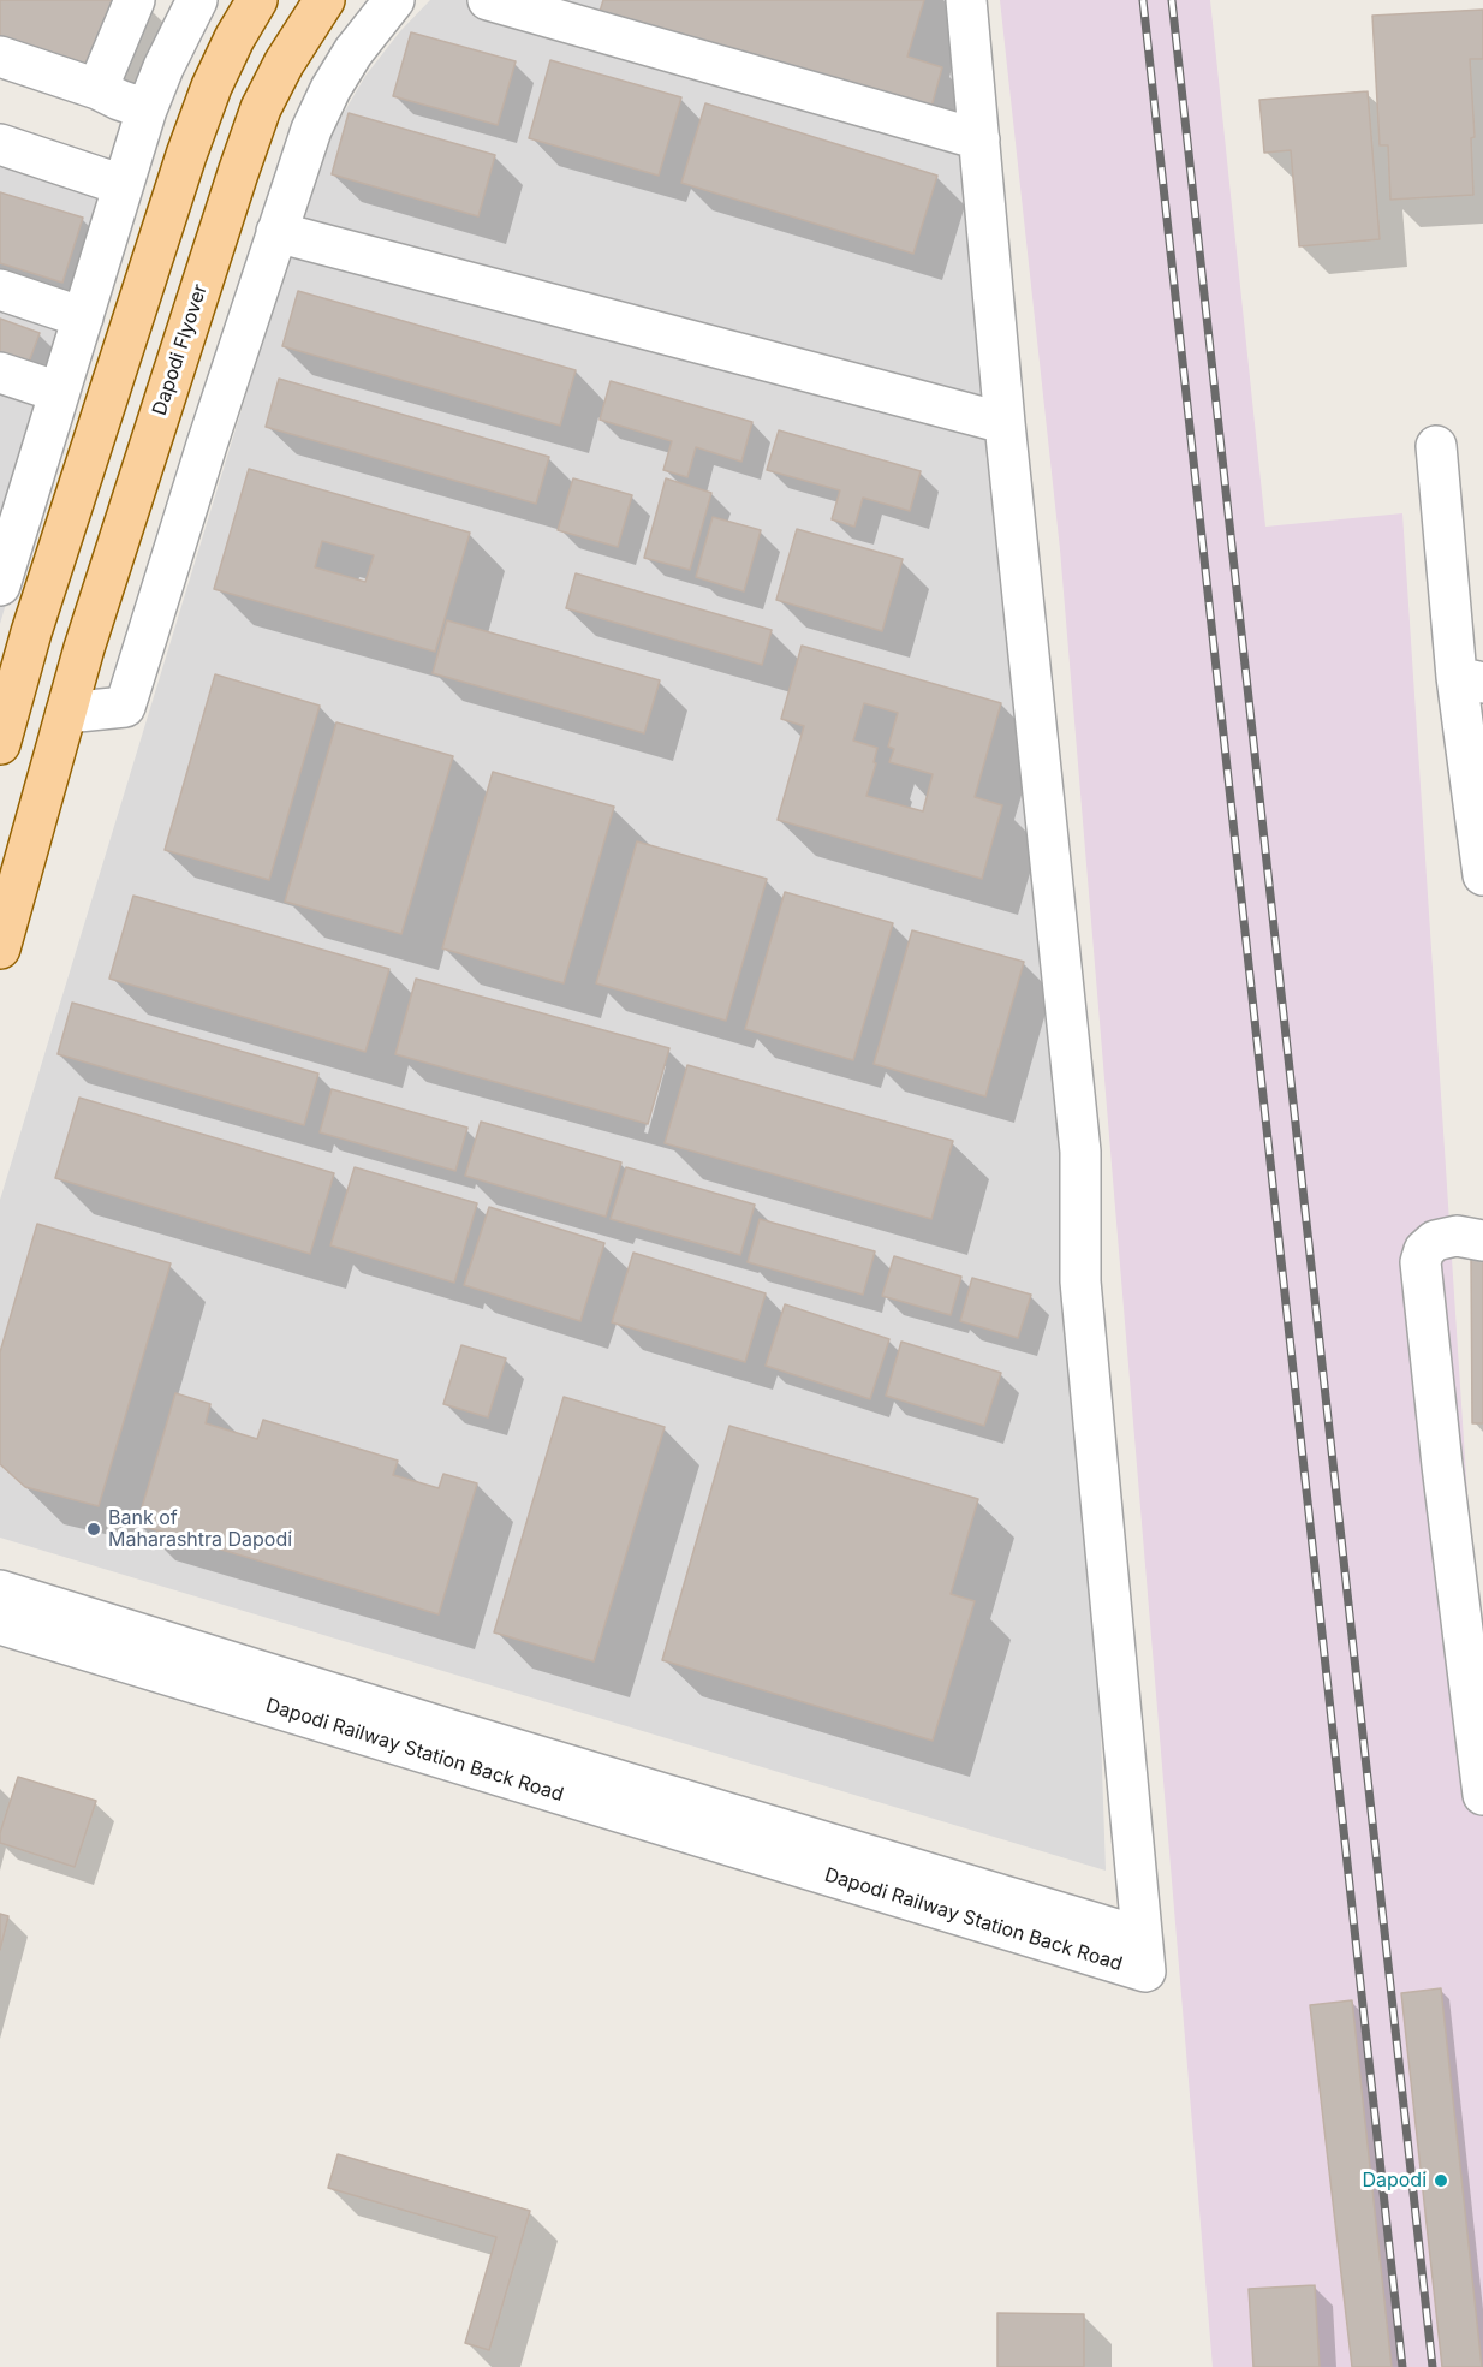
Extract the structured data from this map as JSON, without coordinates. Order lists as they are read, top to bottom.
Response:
{
  "streets": {
    "main road": ["Dapodi Flyover"],
    "street": ["Dapodi Railway Station Back Road"]
  },
  "places": ["Bank of Maharashtra Dapodi", "Dapodi"]
}
